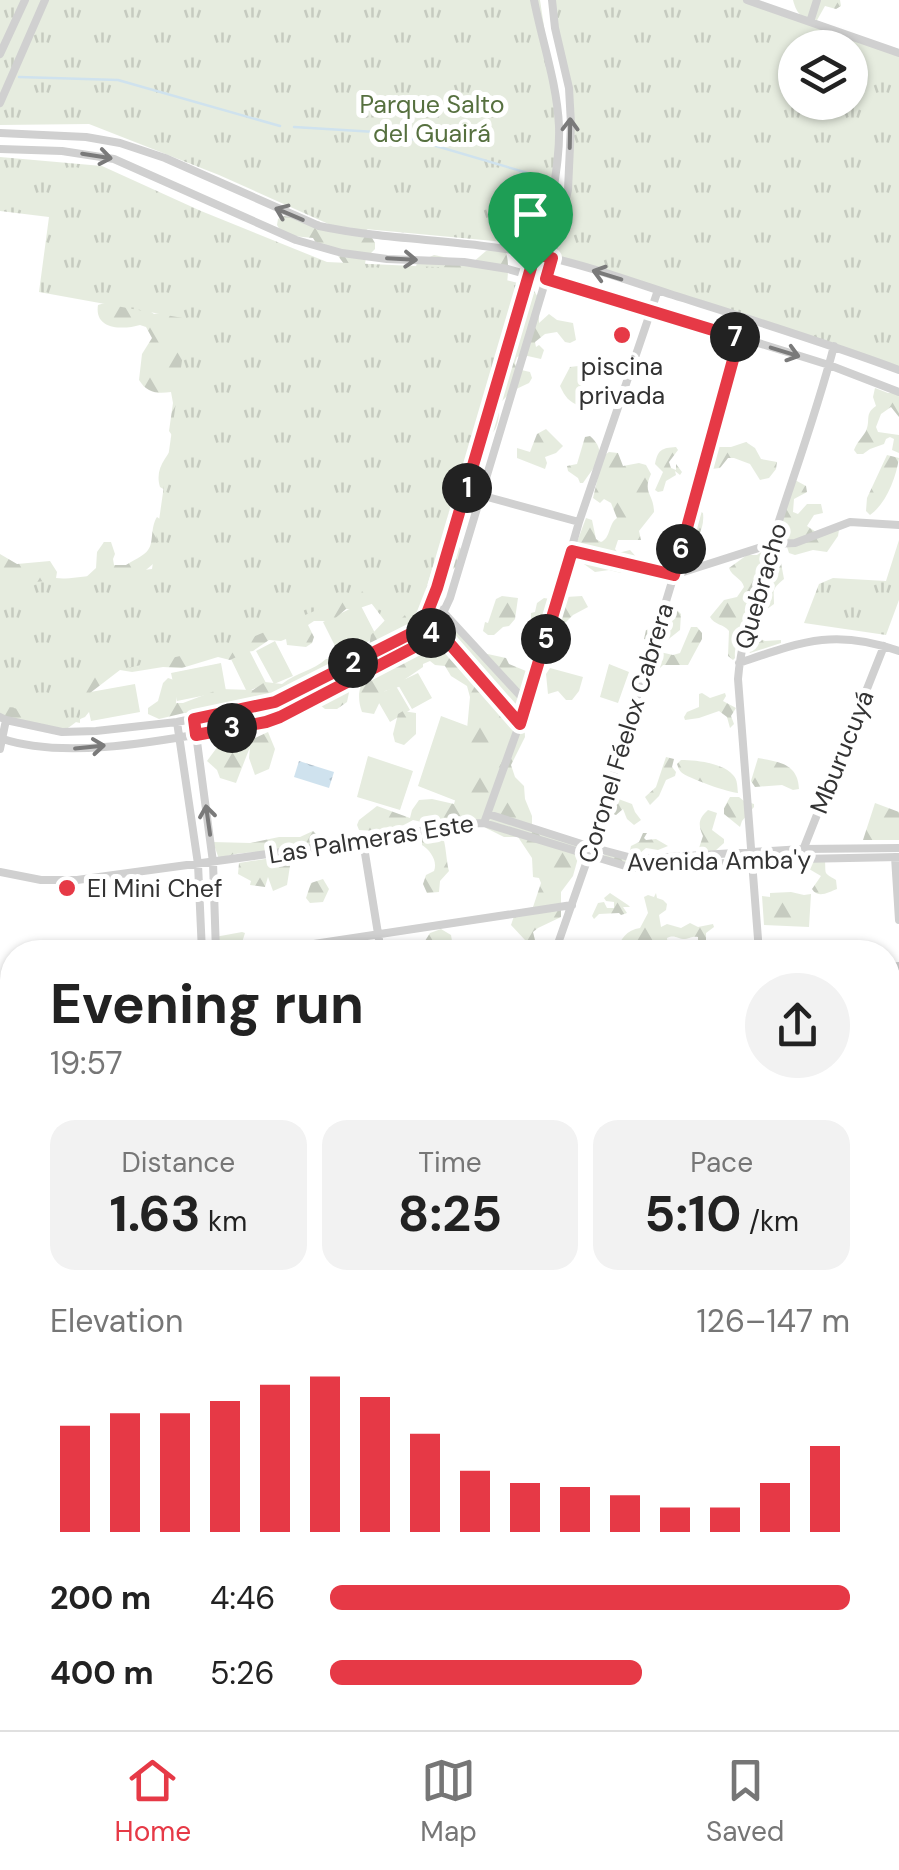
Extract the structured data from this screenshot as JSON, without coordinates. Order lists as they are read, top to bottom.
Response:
{
  "streets": {
    "street": [
      "Quebracho",
      "Coronel Féelox Cabrera",
      "Mburucuyá",
      "Las Palmeras Este",
      "Avenida Amba'y"
    ]
  },
  "crossings": [
    ["Quebracho", "Avenida Amba'y"],
    ["Coronel Féelox Cabrera", "Avenida Amba'y"],
    ["Mburucuyá", "Avenida Amba'y"],
    ["Las Palmeras Este", "Avenida Amba'y"]
  ],
  "parks": ["Parque Salto del Guairá"],
  "places": ["piscina privada", "El Mini Chef"],
  "page": {
    "pins": [
      "7",
      "1",
      "6",
      "4",
      "5",
      "2",
      "3"
    ],
    "heading": ["Evening run", "19:57"],
    "stats": [
      ["Distance", "1.63 km"],
      ["Time", "8:25"],
      ["Pace", "5:10 /km"]
    ],
    "chart": ["Elevation", "126–147 m"],
    "list": [
      {
        "name": "200 m",
        "note": "4:46"
      },
      {
        "name": "400 m",
        "note": "5:26"
      }
    ],
    "tabs": ["Home", "Map", "Saved"]
  }
}
